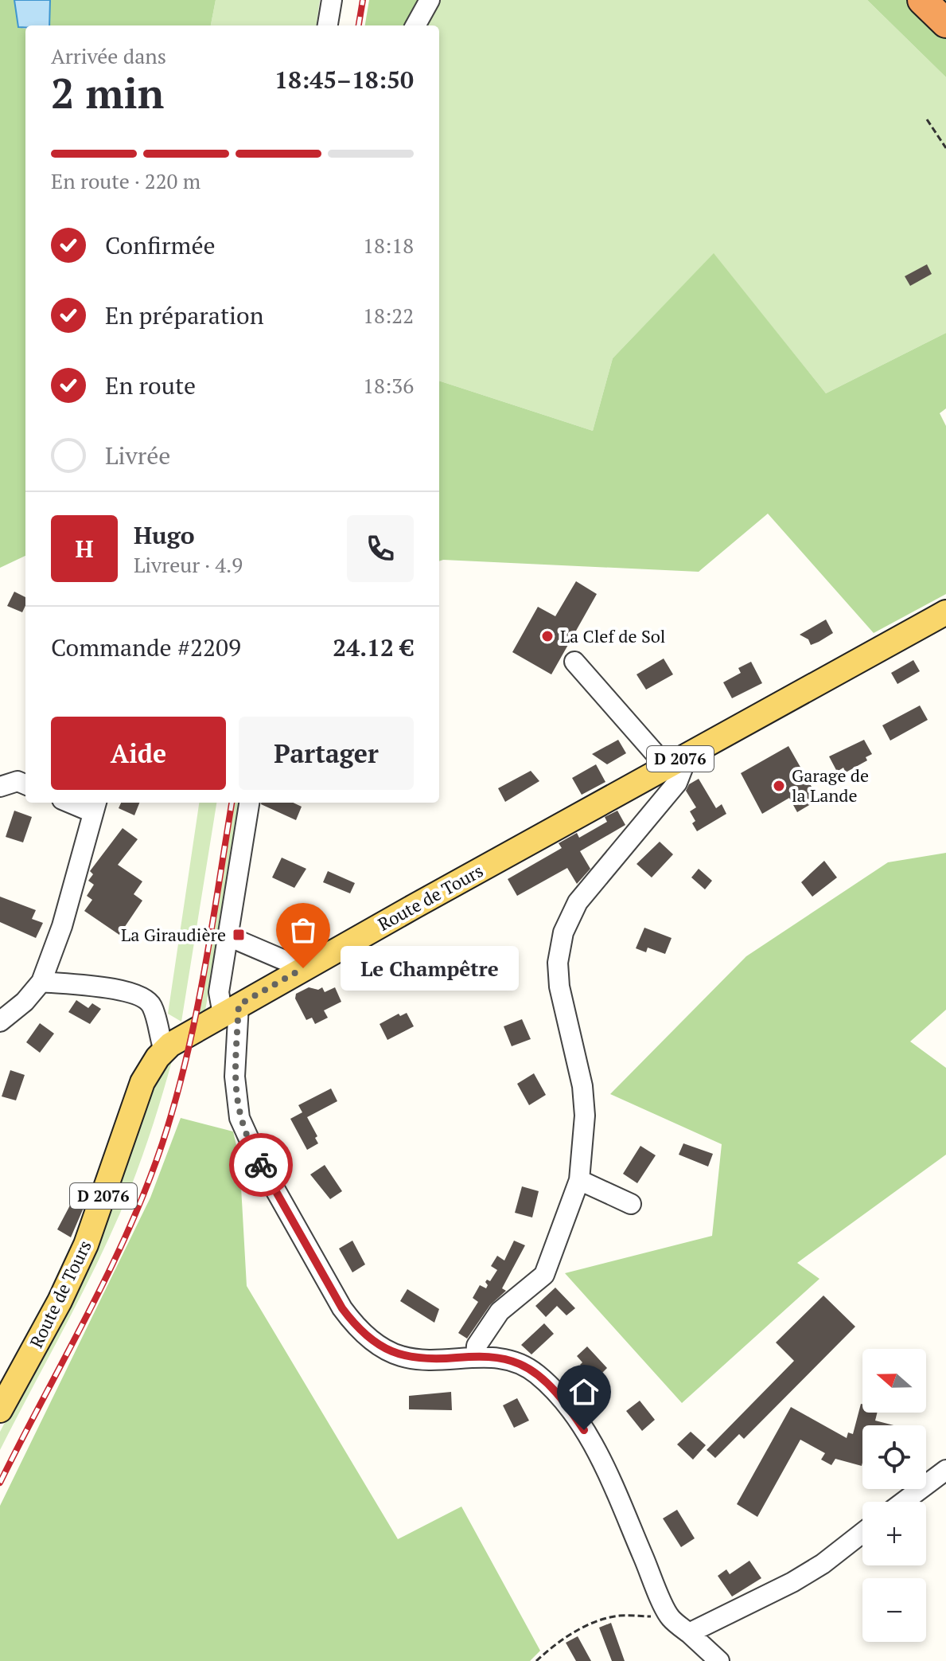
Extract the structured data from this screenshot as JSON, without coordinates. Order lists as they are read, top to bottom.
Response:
{
  "streets": {
    "main road": ["D 2076", "Route de Tours"]
  },
  "places": {
    "other": ["La Clef de Sol", "Garage de la Lande", "Le Champêtre"],
    "transit": ["La Giraudière"]
  },
  "north": "left",
  "page": {
    "heading": ["2 min", "Arrivée dans", "18:45–18:50"],
    "panel": [
      "Hugo",
      "Livreur · 4.9",
      "Commande #2209",
      "24.12 €"
    ],
    "bar": "En route · 220 m",
    "list": [
      ["Confirmée", "18:18"],
      ["En préparation", "18:22"],
      ["En route", "18:36"],
      "Livrée"
    ],
    "round": "H",
    "buttons": ["Aide", "Partager"],
    "bubble": "Le Champêtre",
    "map_buttons": ["+", "−"]
  }
}
